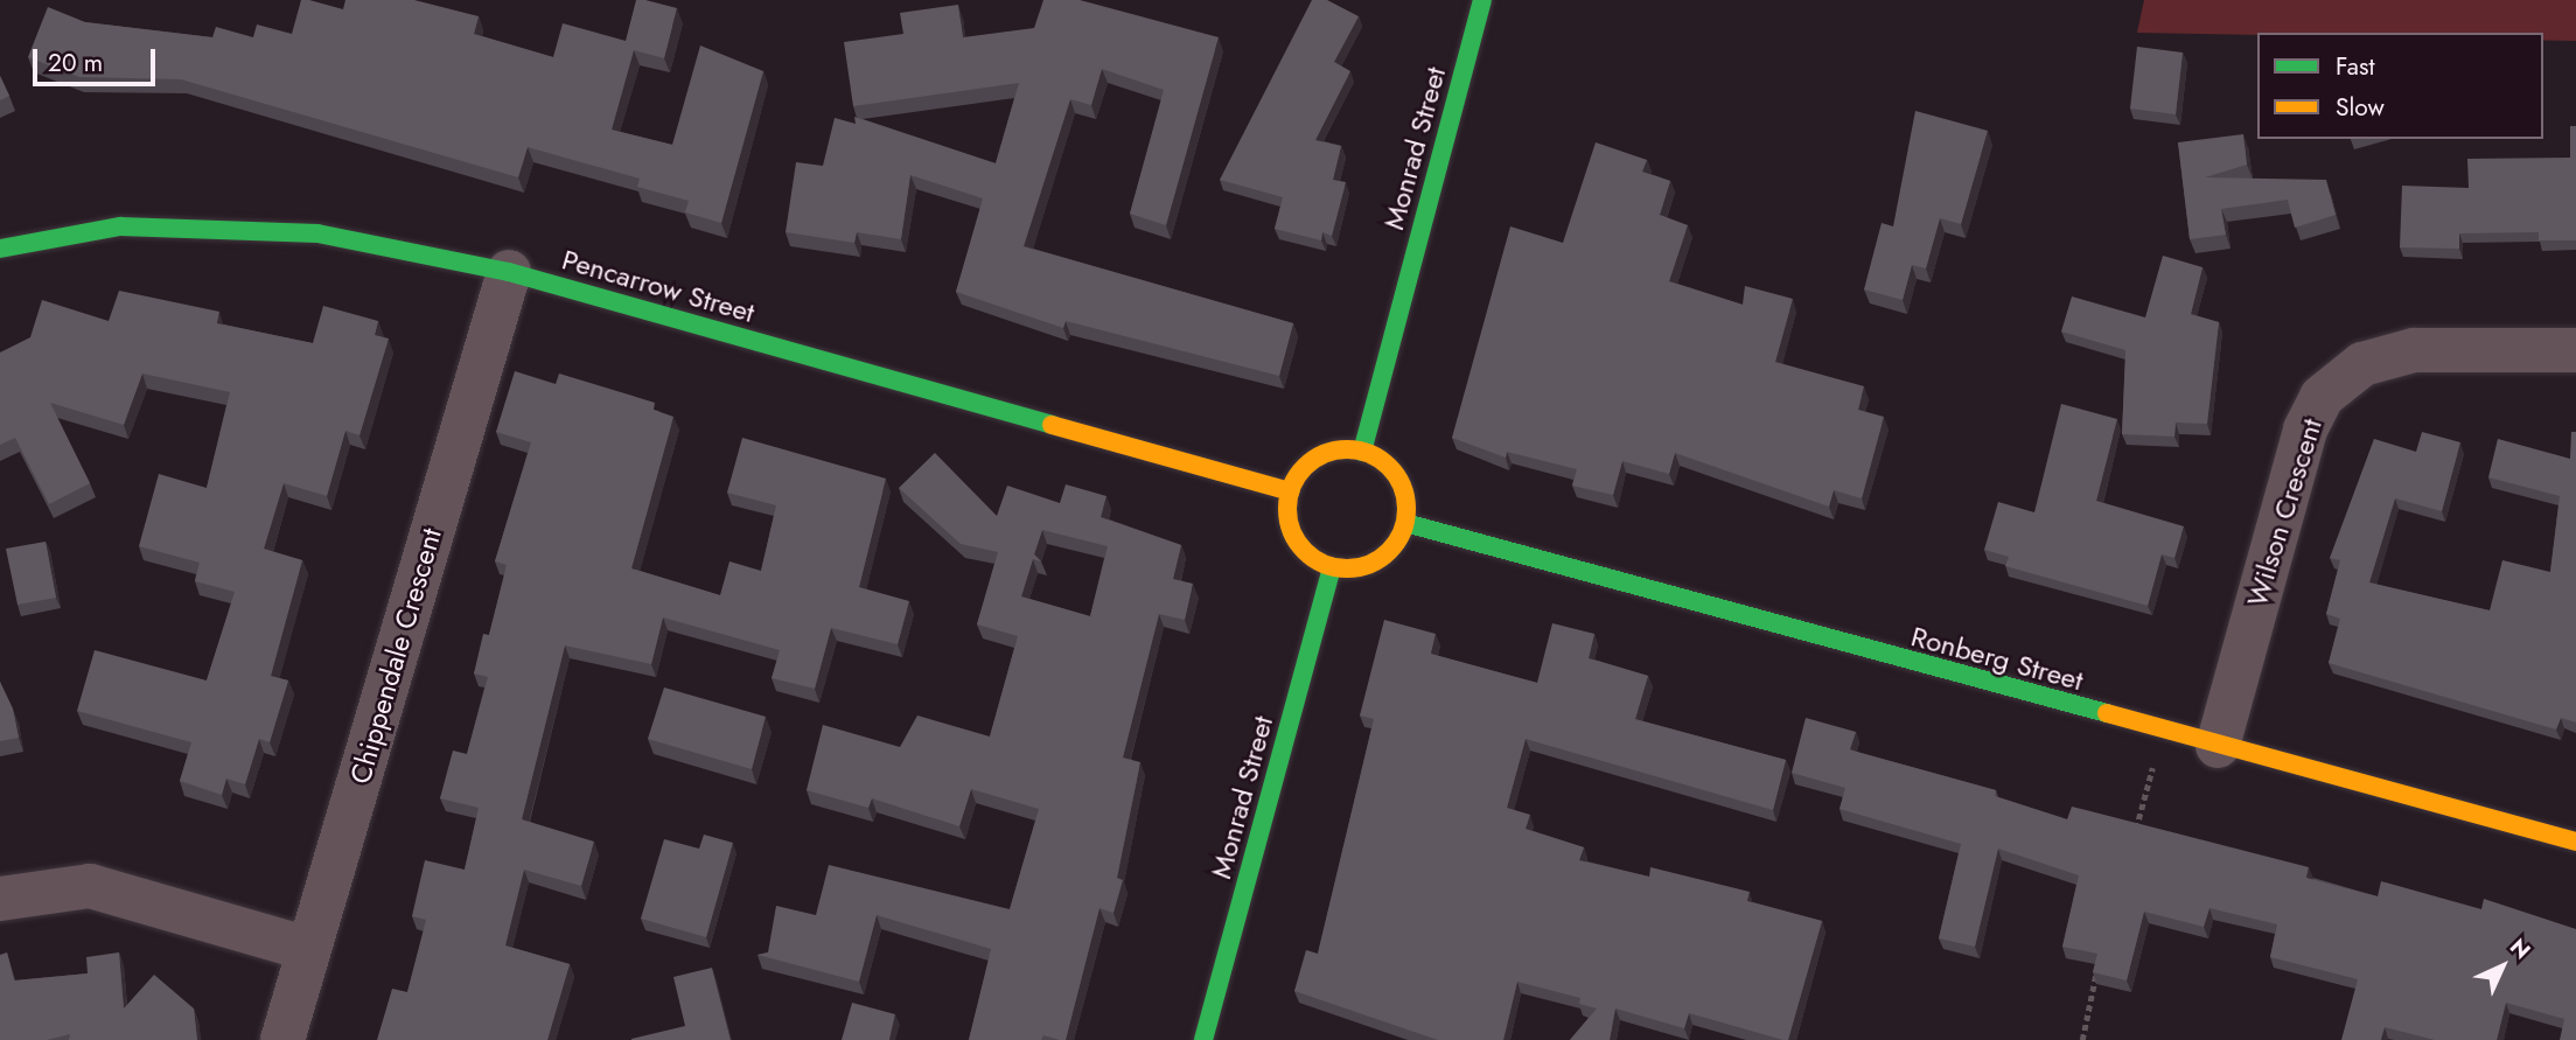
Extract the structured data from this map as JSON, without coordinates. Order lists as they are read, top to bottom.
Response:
{
  "streets": {
    "street": [
      "Monrad Street",
      "Pencarrow Street",
      "Wilson Crescent",
      "Chippendale Crescent",
      "Ronberg Street"
    ]
  },
  "crossings": [
    ["Monrad Street", "Pencarrow Street"],
    ["Monrad Street", "Ronberg Street"],
    ["Pencarrow Street", "Chippendale Crescent"],
    ["Pencarrow Street", "Ronberg Street"],
    ["Wilson Crescent", "Ronberg Street"]
  ],
  "legend": ["Fast", "Slow"],
  "scale_bar": "20 m",
  "north": "top right"
}
